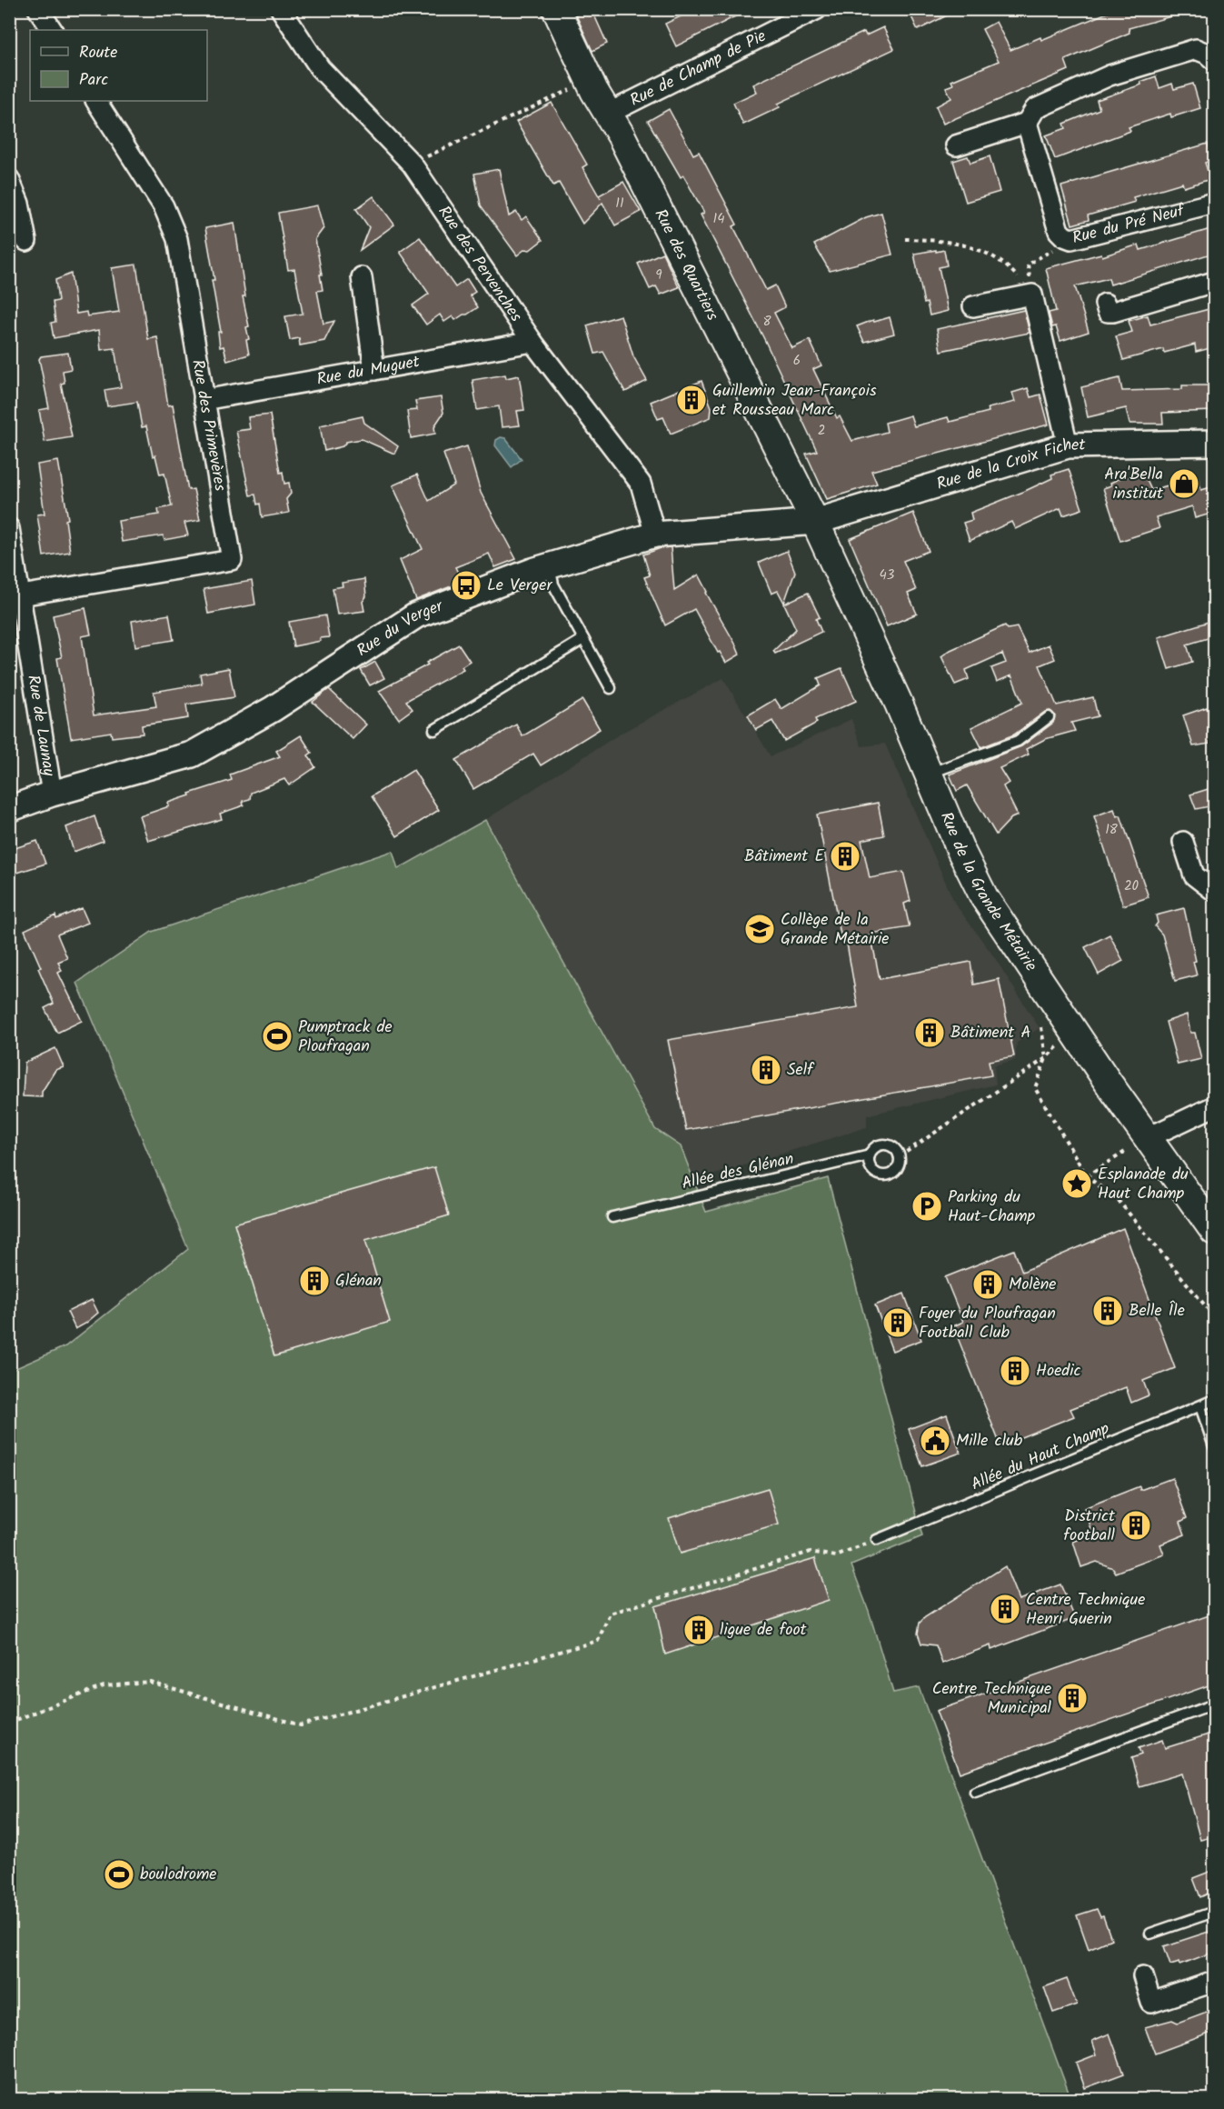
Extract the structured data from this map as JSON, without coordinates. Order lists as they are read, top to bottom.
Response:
{
  "streets": {
    "main road": ["Rue des Quartiers", "Rue de la Grande Métairie"],
    "street": [
      "Rue de Champ de Pie",
      "Rue du Pré Neuf",
      "Rue des Pervenches",
      "Rue du Muguet",
      "Rue des Primevères",
      "Rue de la Croix Fichet",
      "Rue du Verger",
      "Rue de Launay"
    ],
    "lane": ["Allée des Glénan", "Allée du Haut Champ"]
  },
  "crossings": [
    ["Rue de Champ de Pie", "Rue des Quartiers"],
    ["Rue des Pervenches", "Rue du Muguet"],
    ["Rue des Pervenches", "Rue du Verger"],
    ["Rue des Quartiers", "Rue de la Croix Fichet"],
    ["Rue des Quartiers", "Rue du Verger"],
    ["Rue des Quartiers", "Rue de la Grande Métairie"],
    ["Rue du Muguet", "Rue des Primevères"],
    ["Rue des Primevères", "Rue de Launay"],
    ["Rue de la Croix Fichet", "Rue du Verger"],
    ["Rue de la Croix Fichet", "Rue de la Grande Métairie"],
    ["Rue du Verger", "Rue de Launay"],
    ["Rue du Verger", "Rue de la Grande Métairie"]
  ],
  "places": {
    "building": [
      "Guillemin Jean-François et Rousseau Marc",
      "Bâtiment E",
      "Bâtiment A",
      "Self",
      "Glénan",
      "Molène",
      "Belle Île",
      "Foyer du Ploufragan Football Club",
      "Hoedic",
      "District football",
      "Centre Technique Henri Guerin",
      "ligue de foot",
      "Centre Technique Municipal"
    ],
    "shop": ["Ara'Bella institut"],
    "bus stop": ["Le Verger"],
    "school or university": ["Collège de la Grande Métairie"],
    "sports": ["Pumptrack de Ploufragan", "boulodrome"],
    "place": ["Esplanade du Haut Champ"],
    "parking": ["Parking du Haut-Champ"],
    "public building": ["Mille club"]
  },
  "house_numbers": [
    "11",
    "14",
    "9",
    "8",
    "6",
    "2",
    "43",
    "18",
    "20"
  ],
  "legend": ["Route", "Parc"]
}
